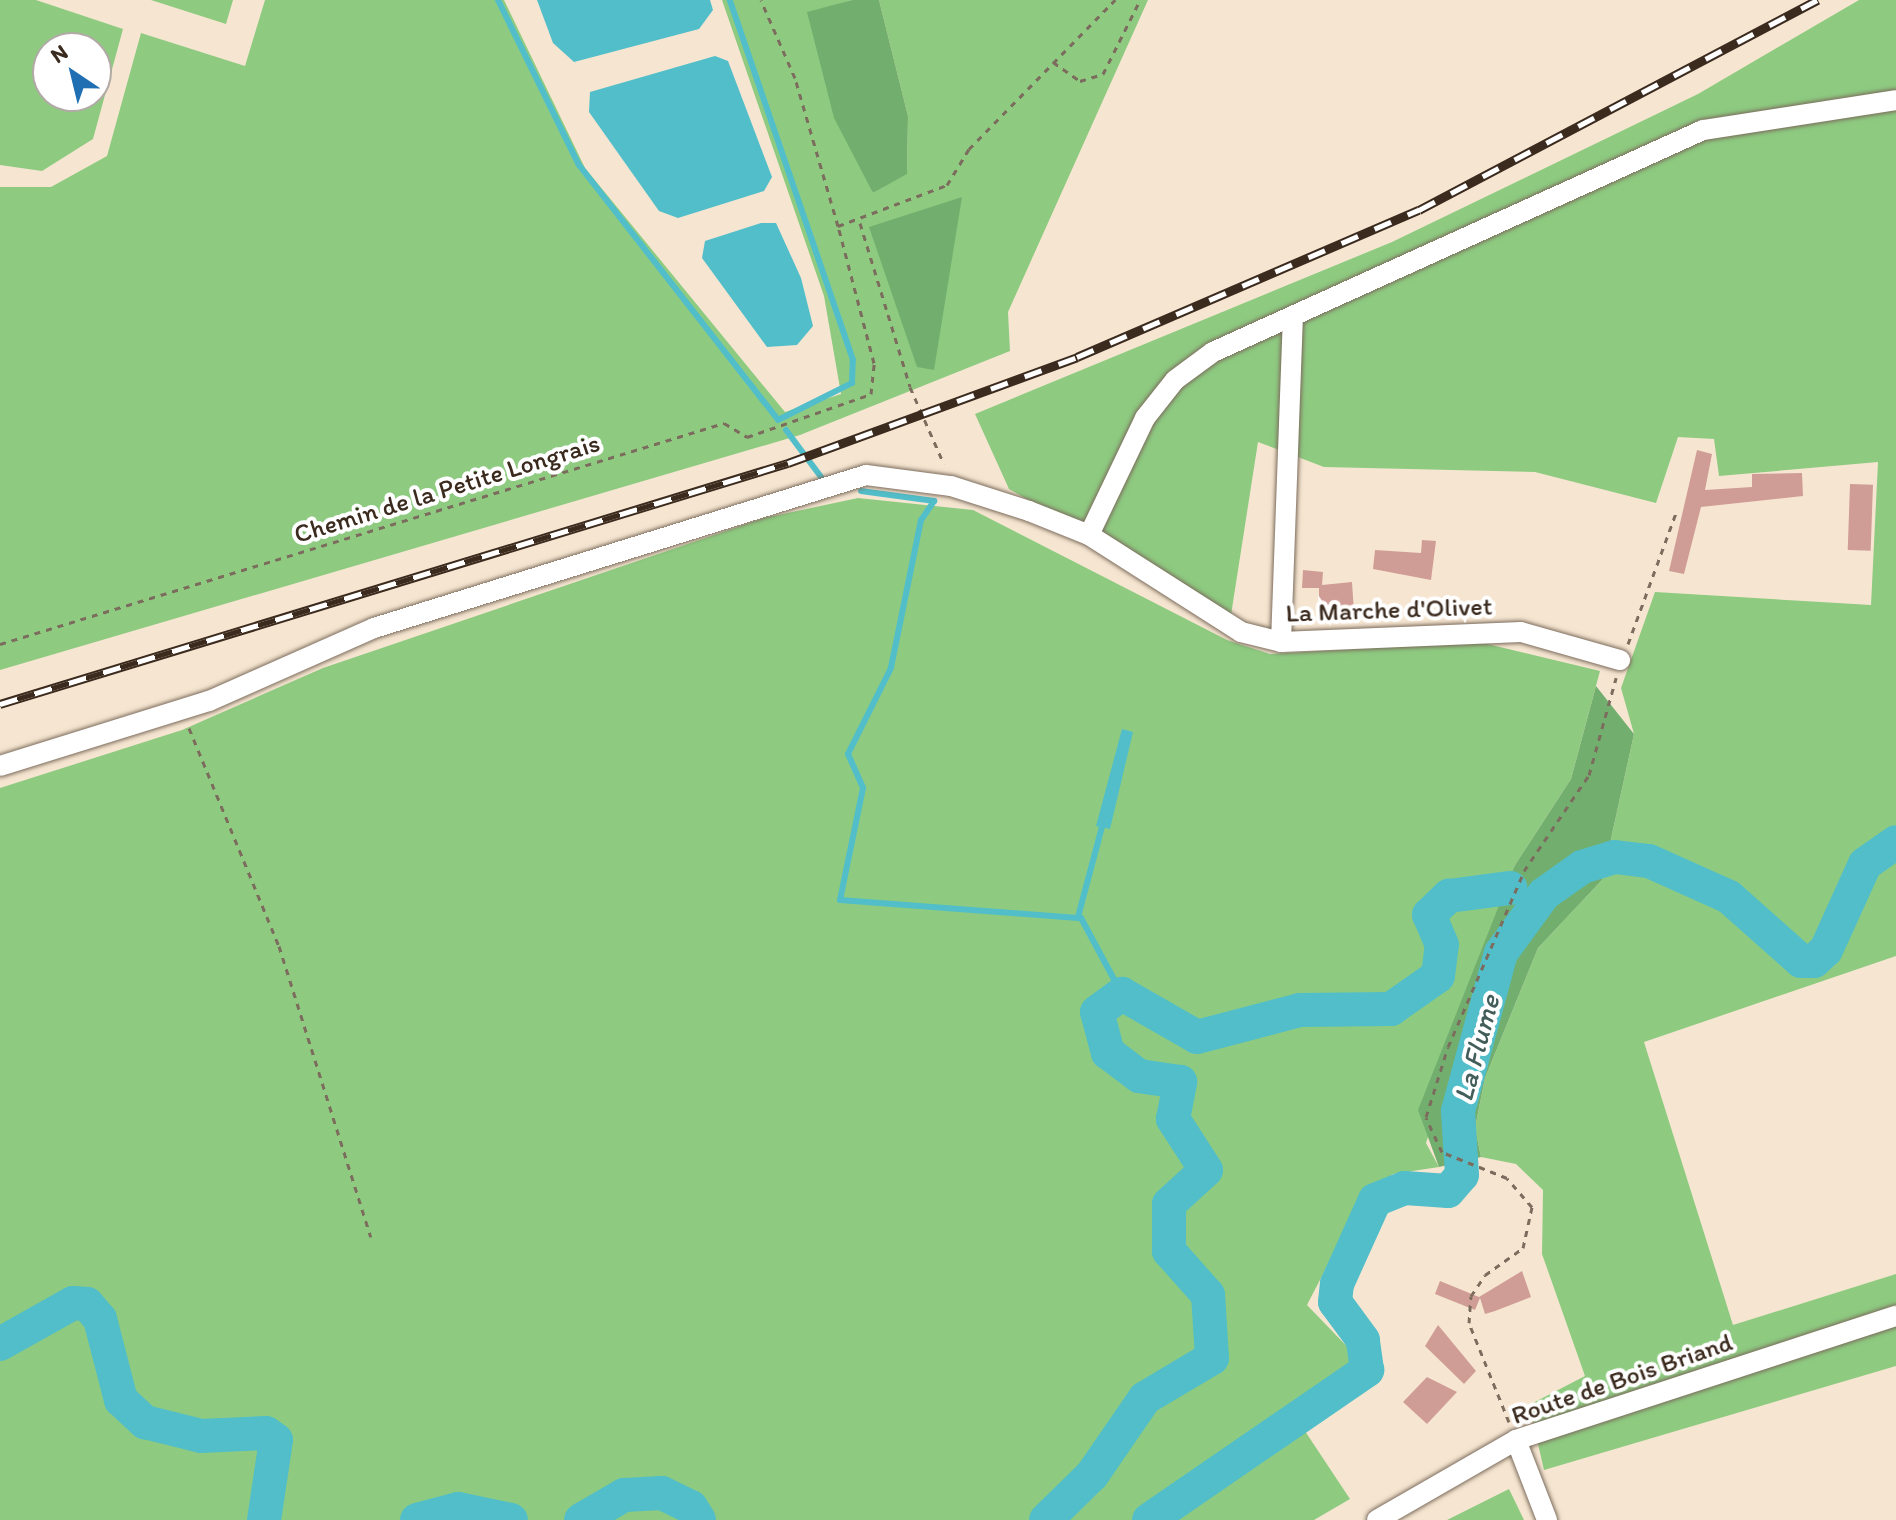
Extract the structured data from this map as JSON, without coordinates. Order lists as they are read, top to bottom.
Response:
{
  "streets": {
    "street": ["La Marche d'Olivet", "Route de Bois Briand"],
    "path": ["Chemin de la Petite Longrais"]
  },
  "water": ["La Flume"],
  "north": "top left"
}
